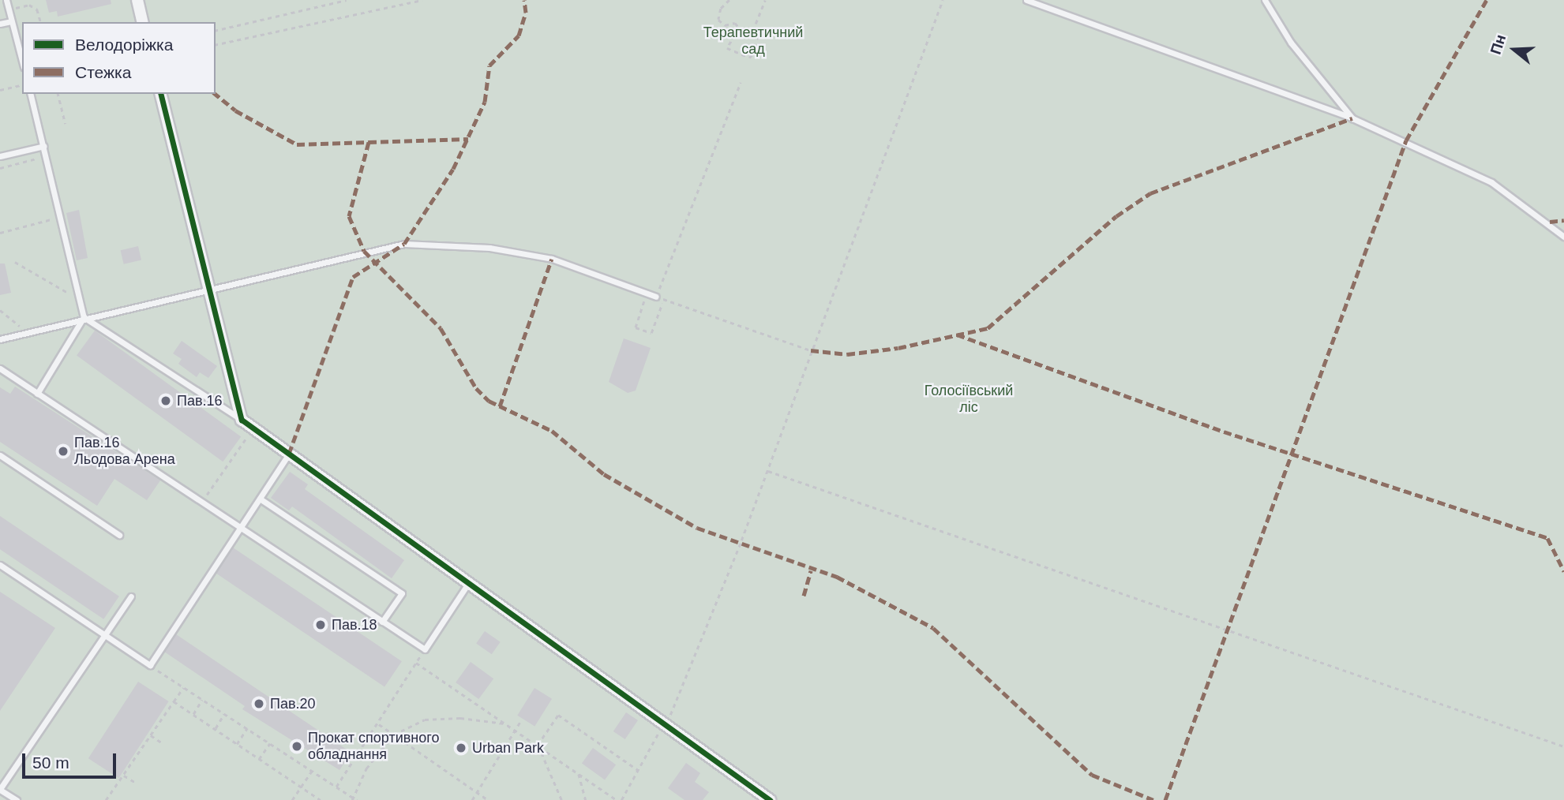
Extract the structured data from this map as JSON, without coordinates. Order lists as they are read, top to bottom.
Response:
{
  "parks": ["Терапевтичний сад", "Голосіївський ліс"],
  "places": [
    "Пав.16",
    "Пав.16 Льодова Арена",
    "Пав.18",
    "Пав.20",
    "Прокат спортивного обладнання",
    "Urban Park"
  ],
  "legend": ["Велодоріжка", "Стежка"],
  "scale_bar": "50 m",
  "north": "left"
}
